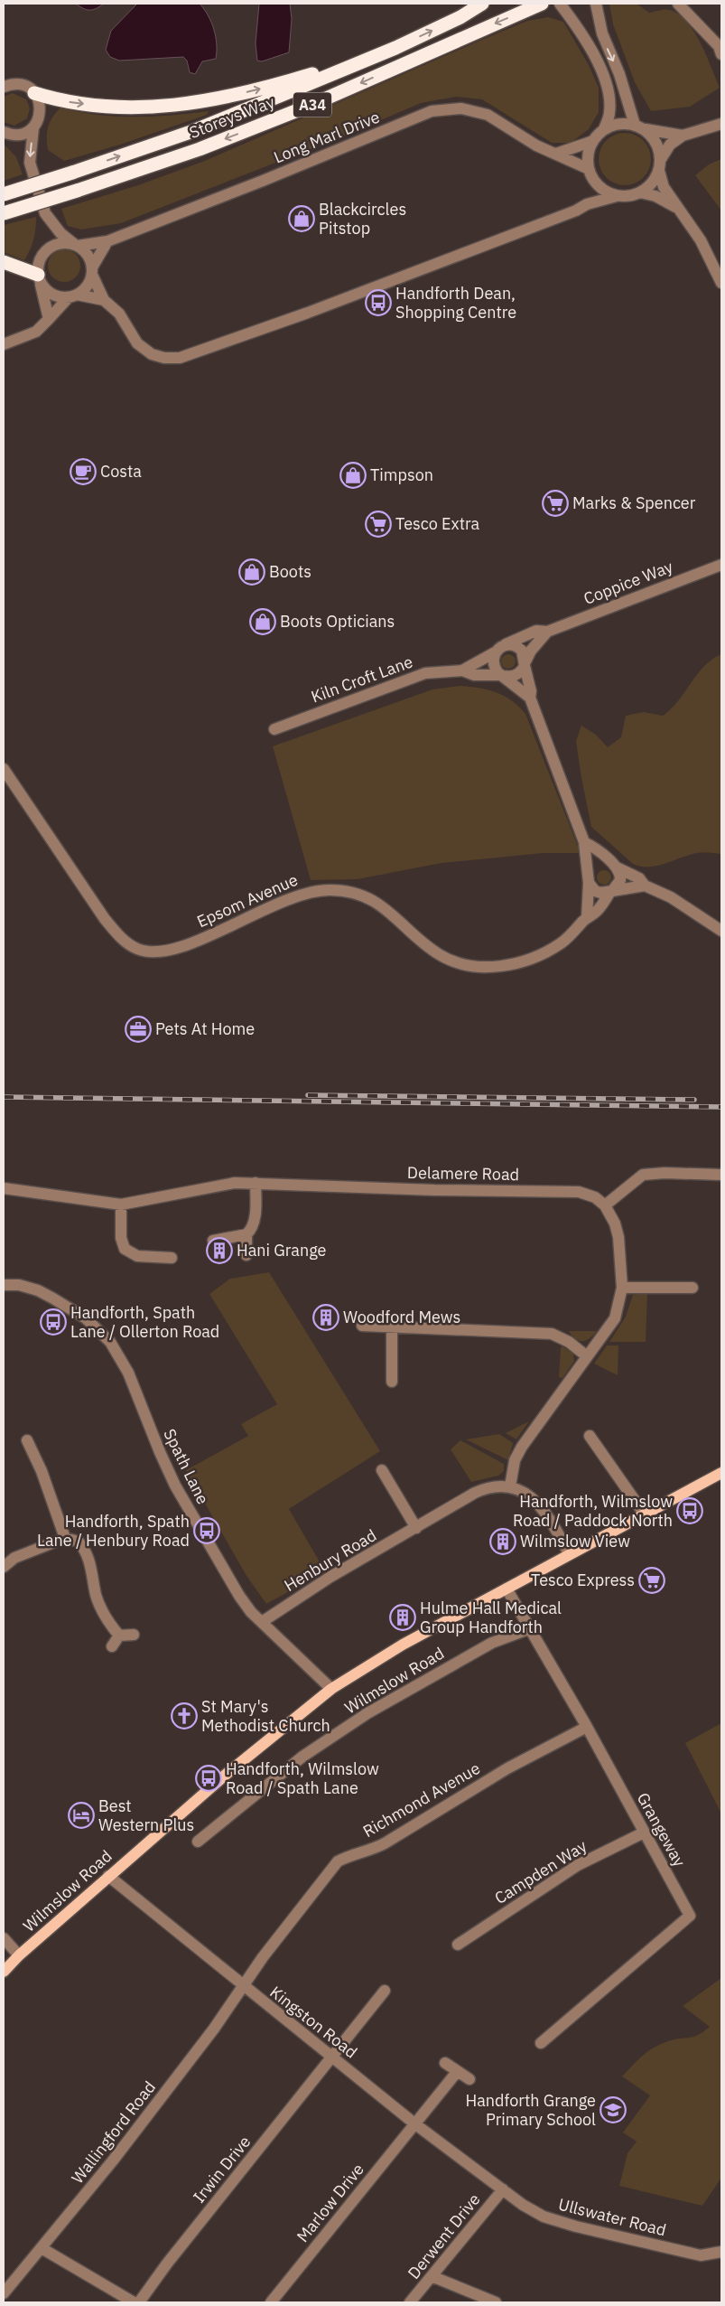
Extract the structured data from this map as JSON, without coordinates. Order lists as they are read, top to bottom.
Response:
{
  "streets": {
    "highway": ["A34", "Storeys Way"],
    "main road": ["Wilmslow Road"],
    "street": [
      "Long Marl Drive",
      "Coppice Way",
      "Kiln Croft Lane",
      "Epsom Avenue",
      "Delamere Road",
      "Spath Lane",
      "Henbury Road",
      "Richmond Avenue",
      "Grangeway",
      "Campden Way",
      "Kingston Road",
      "Wallingford Road",
      "Irwin Drive",
      "Marlow Drive",
      "Ullswater Road",
      "Derwent Drive"
    ]
  },
  "crossings": [
    ["Coppice Way", "Kiln Croft Lane"],
    ["Spath Lane", "Henbury Road"],
    ["Spath Lane", "Wilmslow Road"],
    ["Wilmslow Road", "Grangeway"],
    ["Wilmslow Road", "Kingston Road"],
    ["Richmond Avenue", "Grangeway"],
    ["Richmond Avenue", "Kingston Road"],
    ["Richmond Avenue", "Wallingford Road"],
    ["Grangeway", "Campden Way"],
    ["Kingston Road", "Wallingford Road"],
    ["Kingston Road", "Irwin Drive"],
    ["Kingston Road", "Marlow Drive"],
    ["Kingston Road", "Ullswater Road"],
    ["Kingston Road", "Derwent Drive"],
    ["Ullswater Road", "Derwent Drive"]
  ],
  "places": {
    "shop": [
      "Blackcircles Pitstop",
      "Timpson",
      "Boots",
      "Boots Opticians"
    ],
    "bus stop": [
      "Handforth Dean, Shopping Centre",
      "Handforth, Spath Lane / Ollerton Road",
      "Handforth, Wilmslow Road / Paddock North",
      "Handforth, Spath Lane / Henbury Road",
      "Handforth, Wilmslow Road / Spath Lane"
    ],
    "cafe": ["Costa"],
    "supermarket": ["Marks & Spencer", "Tesco Extra", "Tesco Express"],
    "office": ["Pets At Home"],
    "building": [
      "Hani Grange",
      "Woodford Mews",
      "Wilmslow View",
      "Hulme Hall Medical Group Handforth"
    ],
    "church": ["St Mary's Methodist Church"],
    "hotel": ["Best Western Plus"],
    "school or university": ["Handforth Grange Primary School"]
  }
}
